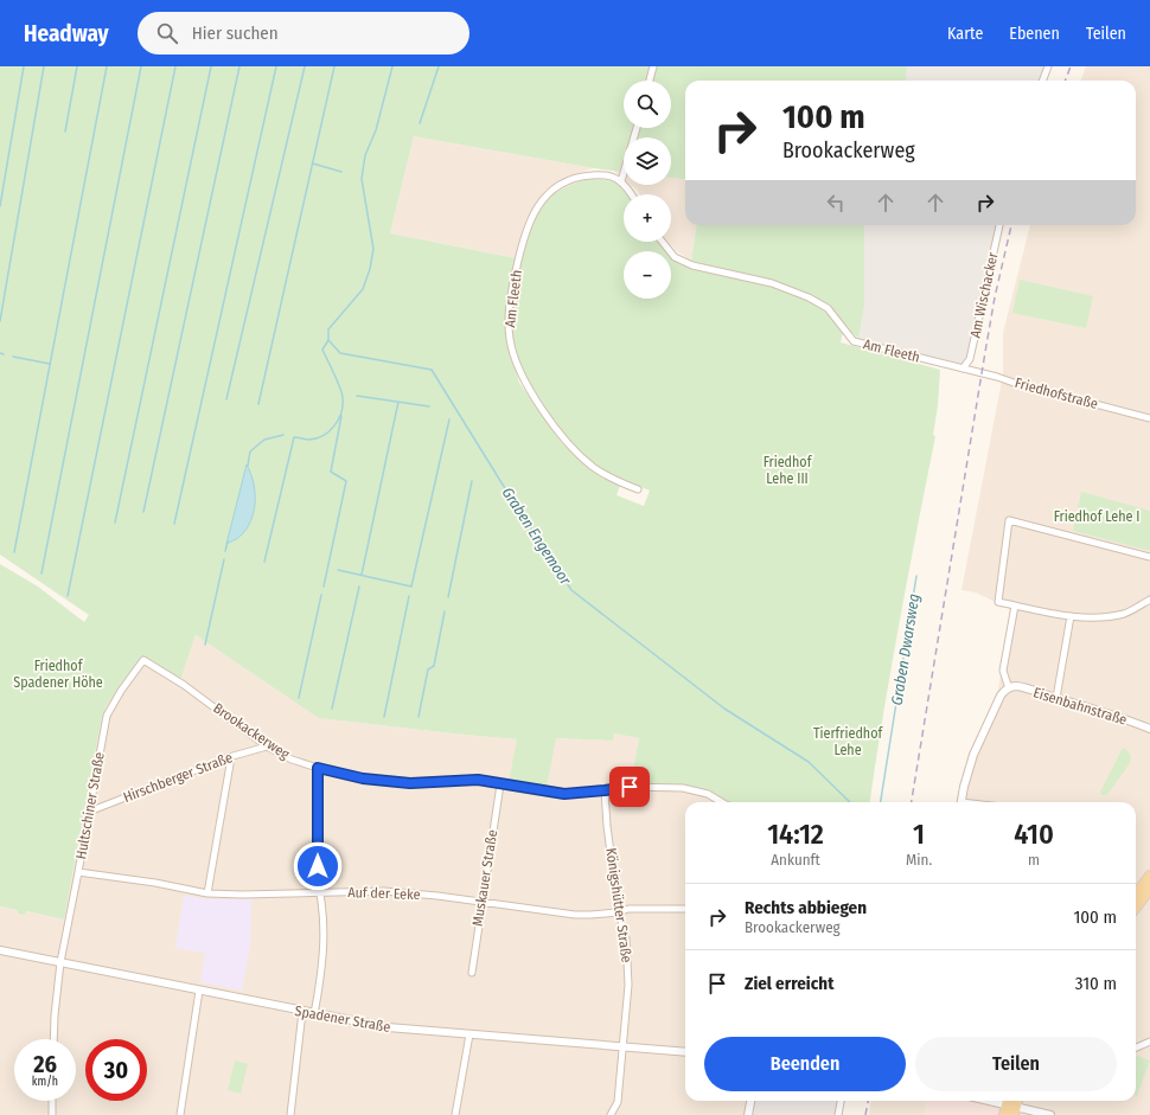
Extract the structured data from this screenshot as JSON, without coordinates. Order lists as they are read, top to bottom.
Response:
{
  "streets": {
    "street": [
      "Am Wischacker",
      "Am Fleeth",
      "Friedhofstraße",
      "Eisenbahnstraße",
      "Brookackerweg",
      "Hirschberger Straße",
      "Hultschiner Straße",
      "Muskauer Straße",
      "Auf der Eeke",
      "Königshütter Straße",
      "Spadener Straße"
    ]
  },
  "crossings": [
    ["Am Wischacker", "Am Fleeth"],
    ["Am Wischacker", "Friedhofstraße"],
    ["Am Fleeth", "Friedhofstraße"],
    ["Brookackerweg", "Hirschberger Straße"],
    ["Brookackerweg", "Hultschiner Straße"],
    ["Brookackerweg", "Muskauer Straße"],
    ["Brookackerweg", "Königshütter Straße"],
    ["Hirschberger Straße", "Hultschiner Straße"],
    ["Hultschiner Straße", "Auf der Eeke"],
    ["Hultschiner Straße", "Spadener Straße"],
    ["Muskauer Straße", "Auf der Eeke"],
    ["Auf der Eeke", "Königshütter Straße"],
    ["Königshütter Straße", "Spadener Straße"]
  ],
  "water": ["Graben Engemoor", "Graben Dwarsweg"],
  "parks": [
    "Friedhof Lehe III",
    "Friedhof Lehe I",
    "Friedhof Spadener Höhe",
    "Tierfriedhof Lehe"
  ],
  "page": {
    "header": "Headway",
    "search": "Hier suchen",
    "nav": ["Karte", "Ebenen", "Teilen"],
    "map_buttons": ["+", "−"],
    "turn": ["100 m", "Brookackerweg"],
    "eta": [
      "14:12",
      "Ankunft",
      "1",
      "Min.",
      "410",
      "m"
    ],
    "list": [
      {
        "name": "Rechts abbiegen",
        "note": "Brookackerweg",
        "value": "100 m"
      },
      {
        "name": "Ziel erreicht",
        "value": "310 m"
      }
    ],
    "buttons": ["Beenden", "Teilen"],
    "speed": "26 km/h",
    "limit": "30"
  }
}
